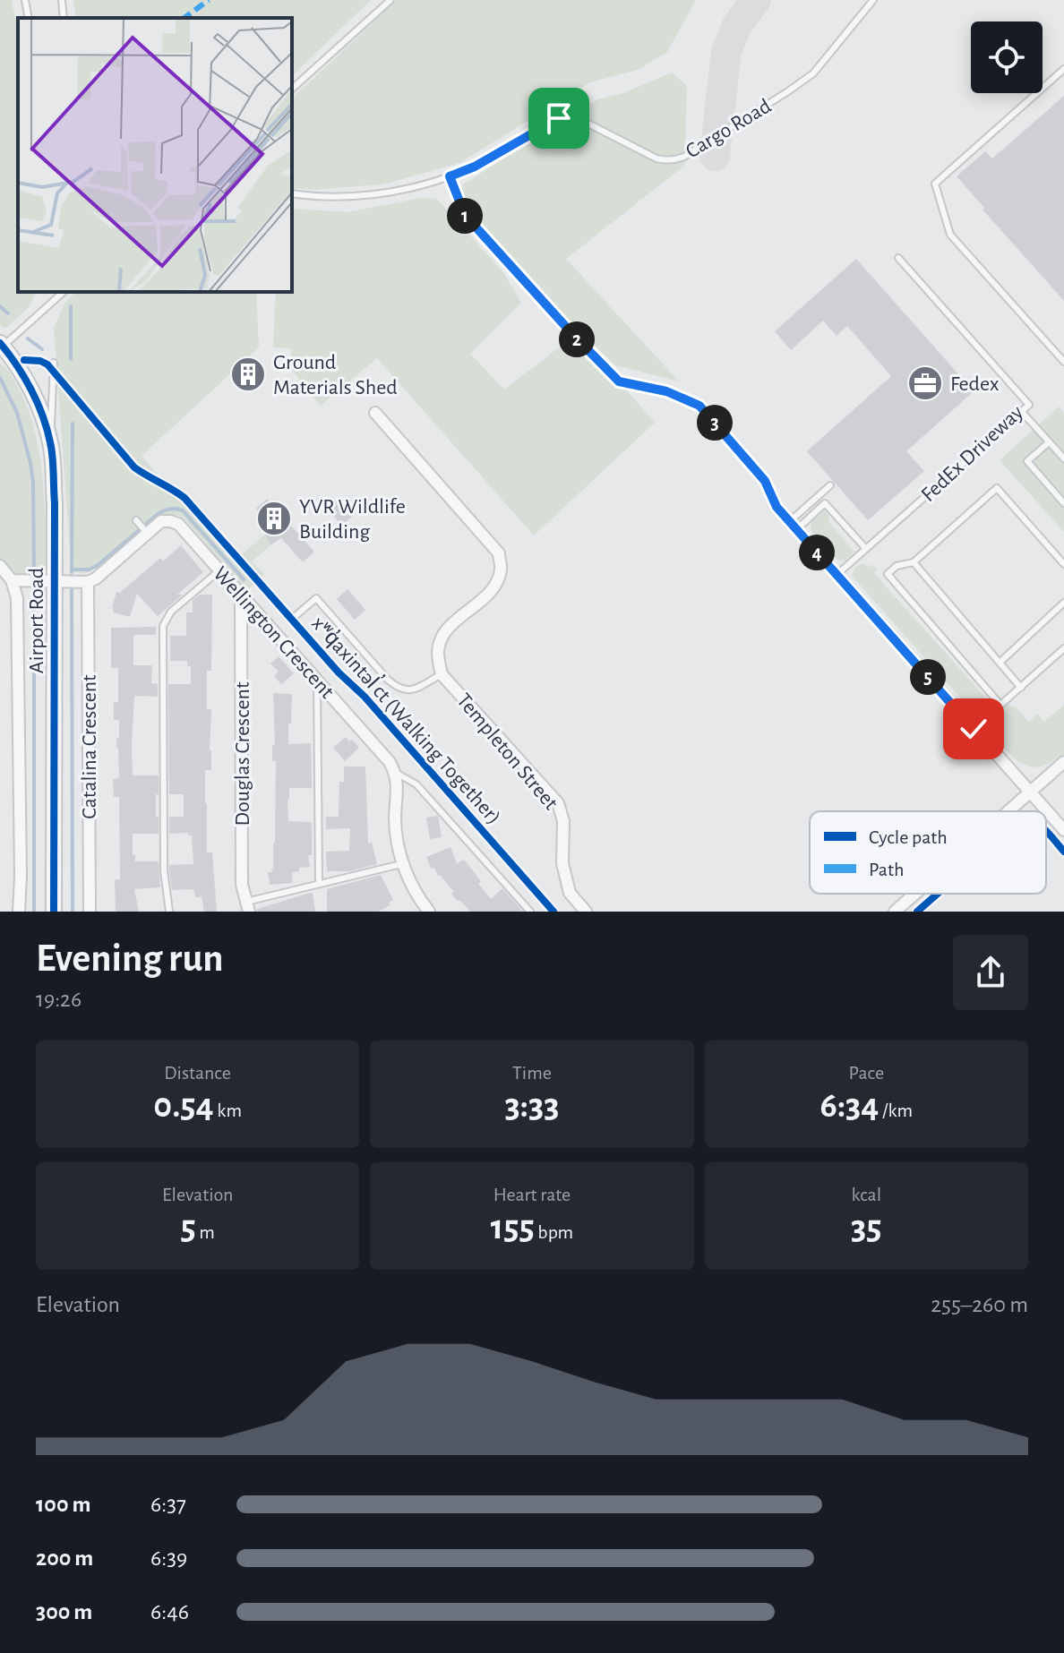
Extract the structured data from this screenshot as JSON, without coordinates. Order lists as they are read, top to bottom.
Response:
{
  "streets": {
    "street": [
      "Airport Road",
      "Wellington Crescent",
      "Catalina Crescent",
      "Templeton Street",
      "Douglas Crescent"
    ],
    "lane": ["Cargo Road", "FedEx Driveway"],
    "cycle path": ["xʷq̓axintəl̕ ct (Walking Together)"]
  },
  "crossings": [
    ["Wellington Crescent", "Catalina Crescent"],
    ["Wellington Crescent", "Douglas Crescent"]
  ],
  "places": {
    "building": ["Ground Materials Shed", "YVR Wildlife Building"],
    "office": ["Fedex"]
  },
  "legend": ["Cycle path", "Path"],
  "page": {
    "pins": [
      "1",
      "2",
      "3",
      "4",
      "5"
    ],
    "heading": ["Evening run", "19:26"],
    "stats": [
      ["Distance", "0.54 km"],
      ["Time", "3:33"],
      ["Pace", "6:34 /km"],
      ["Elevation", "5 m"],
      ["Heart rate", "155 bpm"],
      ["kcal", "35"]
    ],
    "chart": ["Elevation", "255–260 m"],
    "list": [
      {
        "name": "100 m",
        "note": "6:37"
      },
      {
        "name": "200 m",
        "note": "6:39"
      },
      {
        "name": "300 m",
        "note": "6:46"
      }
    ]
  }
}
